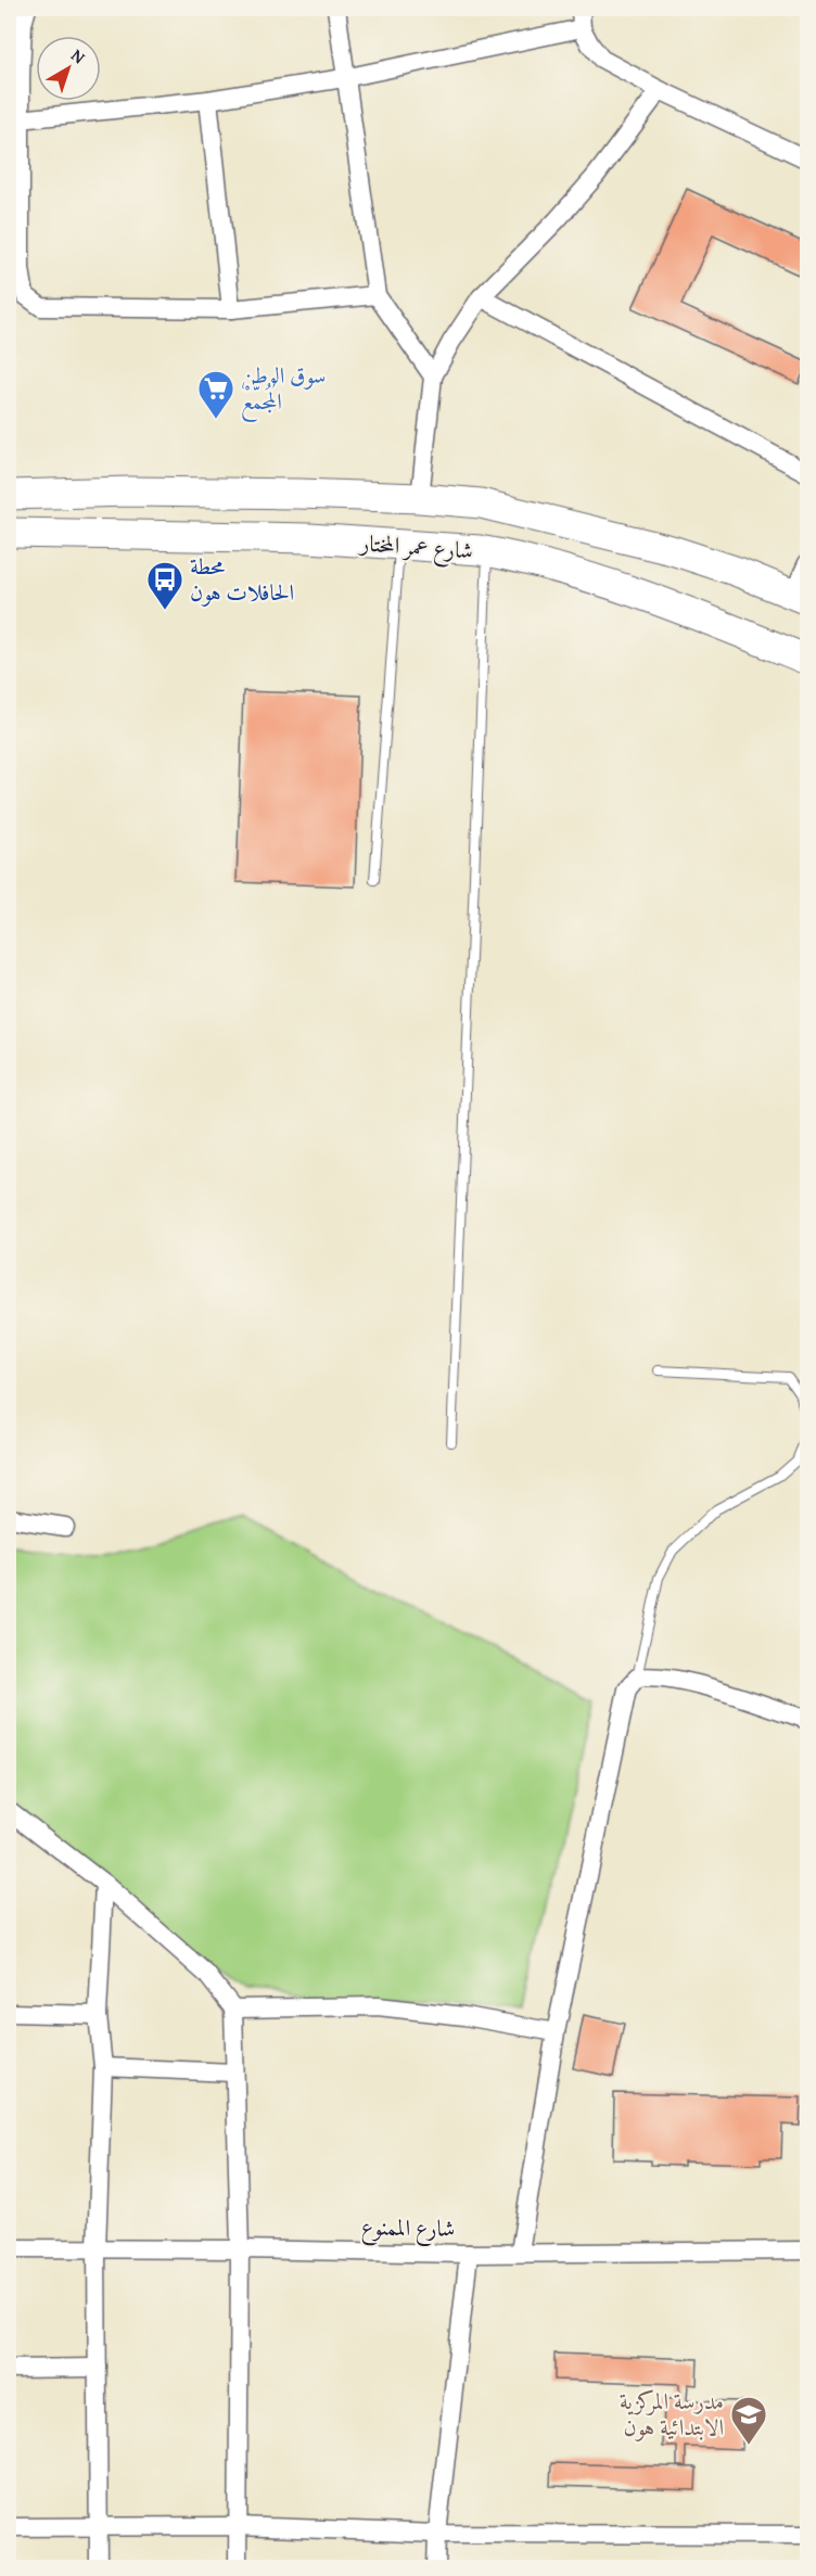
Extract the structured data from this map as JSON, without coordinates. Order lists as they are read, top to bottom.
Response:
{
  "streets": {
    "main road": ["شارع عمر المختار"],
    "street": ["شارع الممنوع"]
  },
  "places": {
    "supermarket": ["سوق الوطن المُجمّعْ"],
    "bus stop": ["محطة الحافلات هون"],
    "school or university": ["مدرسة المركزية الابتدائية هون"]
  },
  "north": "top right"
}
